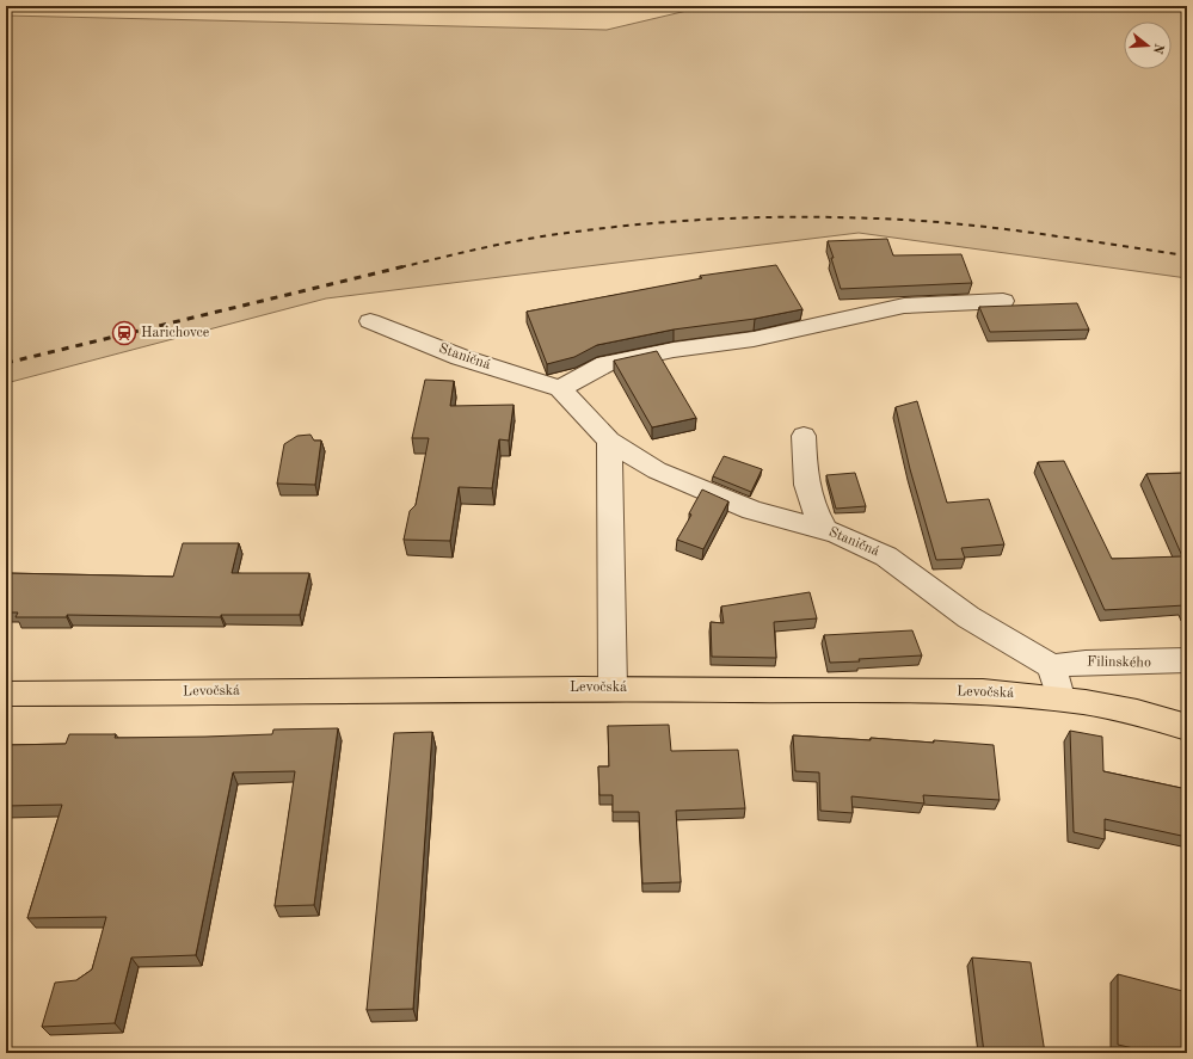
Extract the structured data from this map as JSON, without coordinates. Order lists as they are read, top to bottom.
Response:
{
  "streets": {
    "main road": ["Levočská"],
    "street": ["Staničná", "Filinského"]
  },
  "crossings": [
    ["Staničná", "Filinského"]
  ],
  "places": {
    "station": ["Harichovce"]
  },
  "north": "right"
}
